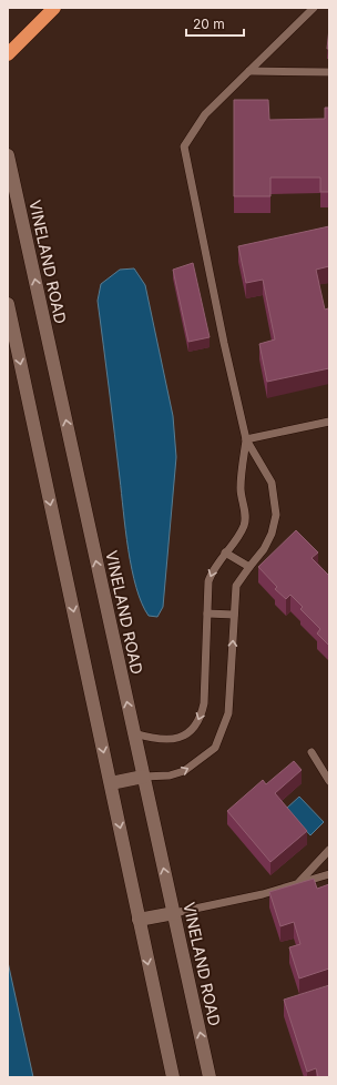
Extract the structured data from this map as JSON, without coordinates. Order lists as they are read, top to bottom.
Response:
{
  "streets": {
    "street": ["VINELAND ROAD"]
  },
  "scale_bar": "20 m"
}
